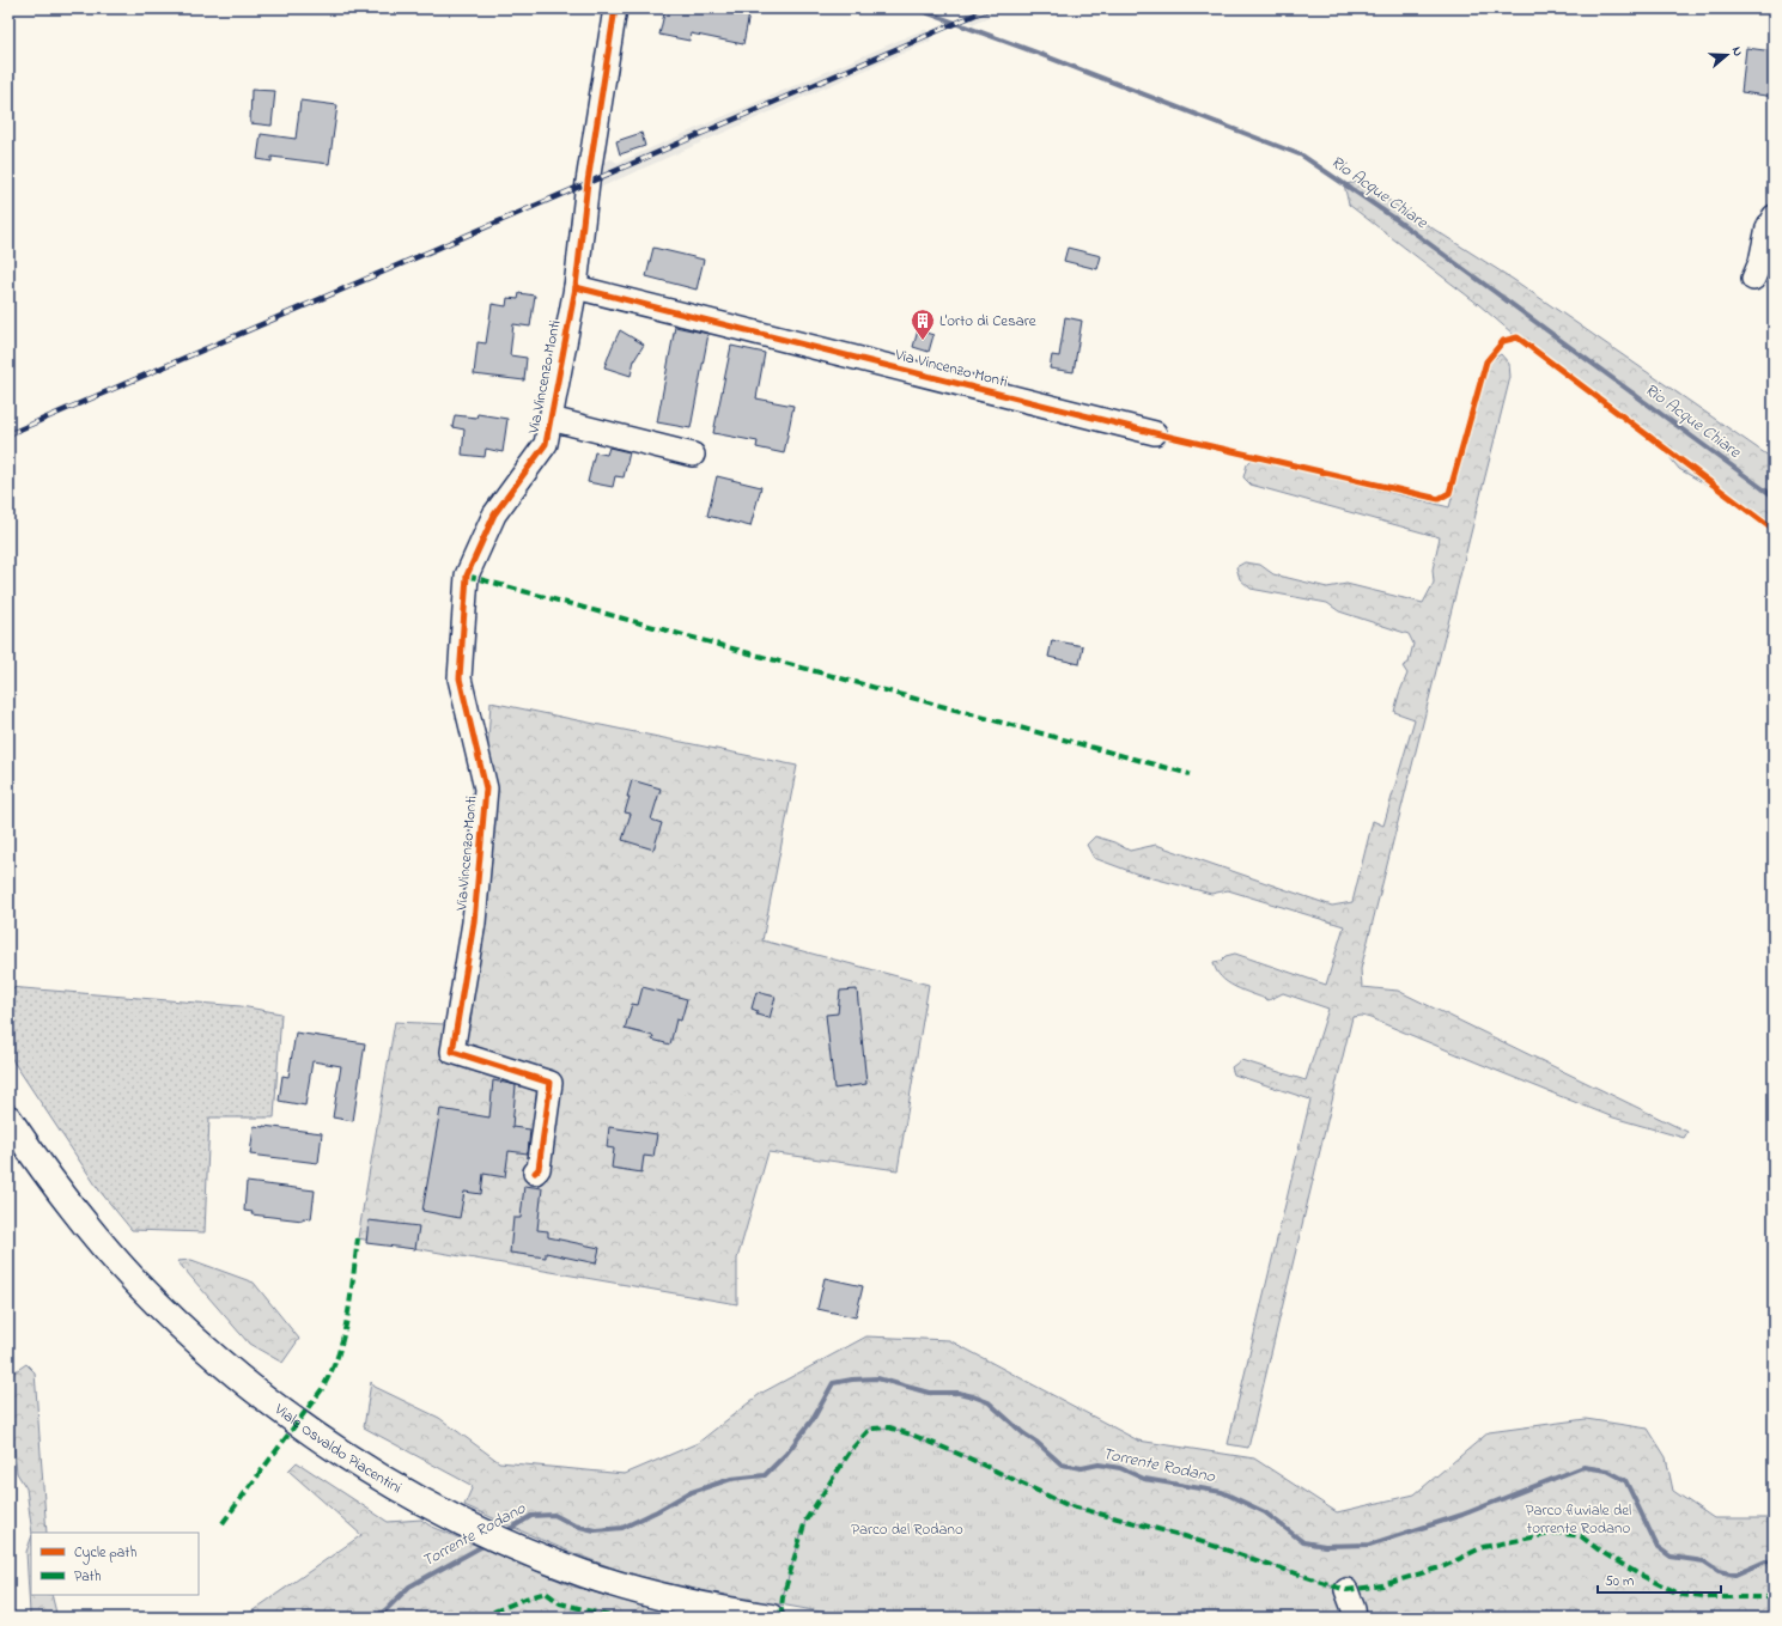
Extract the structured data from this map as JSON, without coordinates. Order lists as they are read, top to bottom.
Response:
{
  "streets": {
    "main road": ["Viale Osvaldo Piacentini"],
    "street": ["Via Vincenzo Monti"]
  },
  "water": ["Rio Acque Chiare", "Torrente Rodano"],
  "parks": ["Parco fluviale del torrente Rodano", "Parco del Rodano"],
  "places": {
    "building": ["L'orto di Cesare"]
  },
  "legend": ["Cycle path", "Path"],
  "scale_bar": "50 m",
  "north": "right"
}
